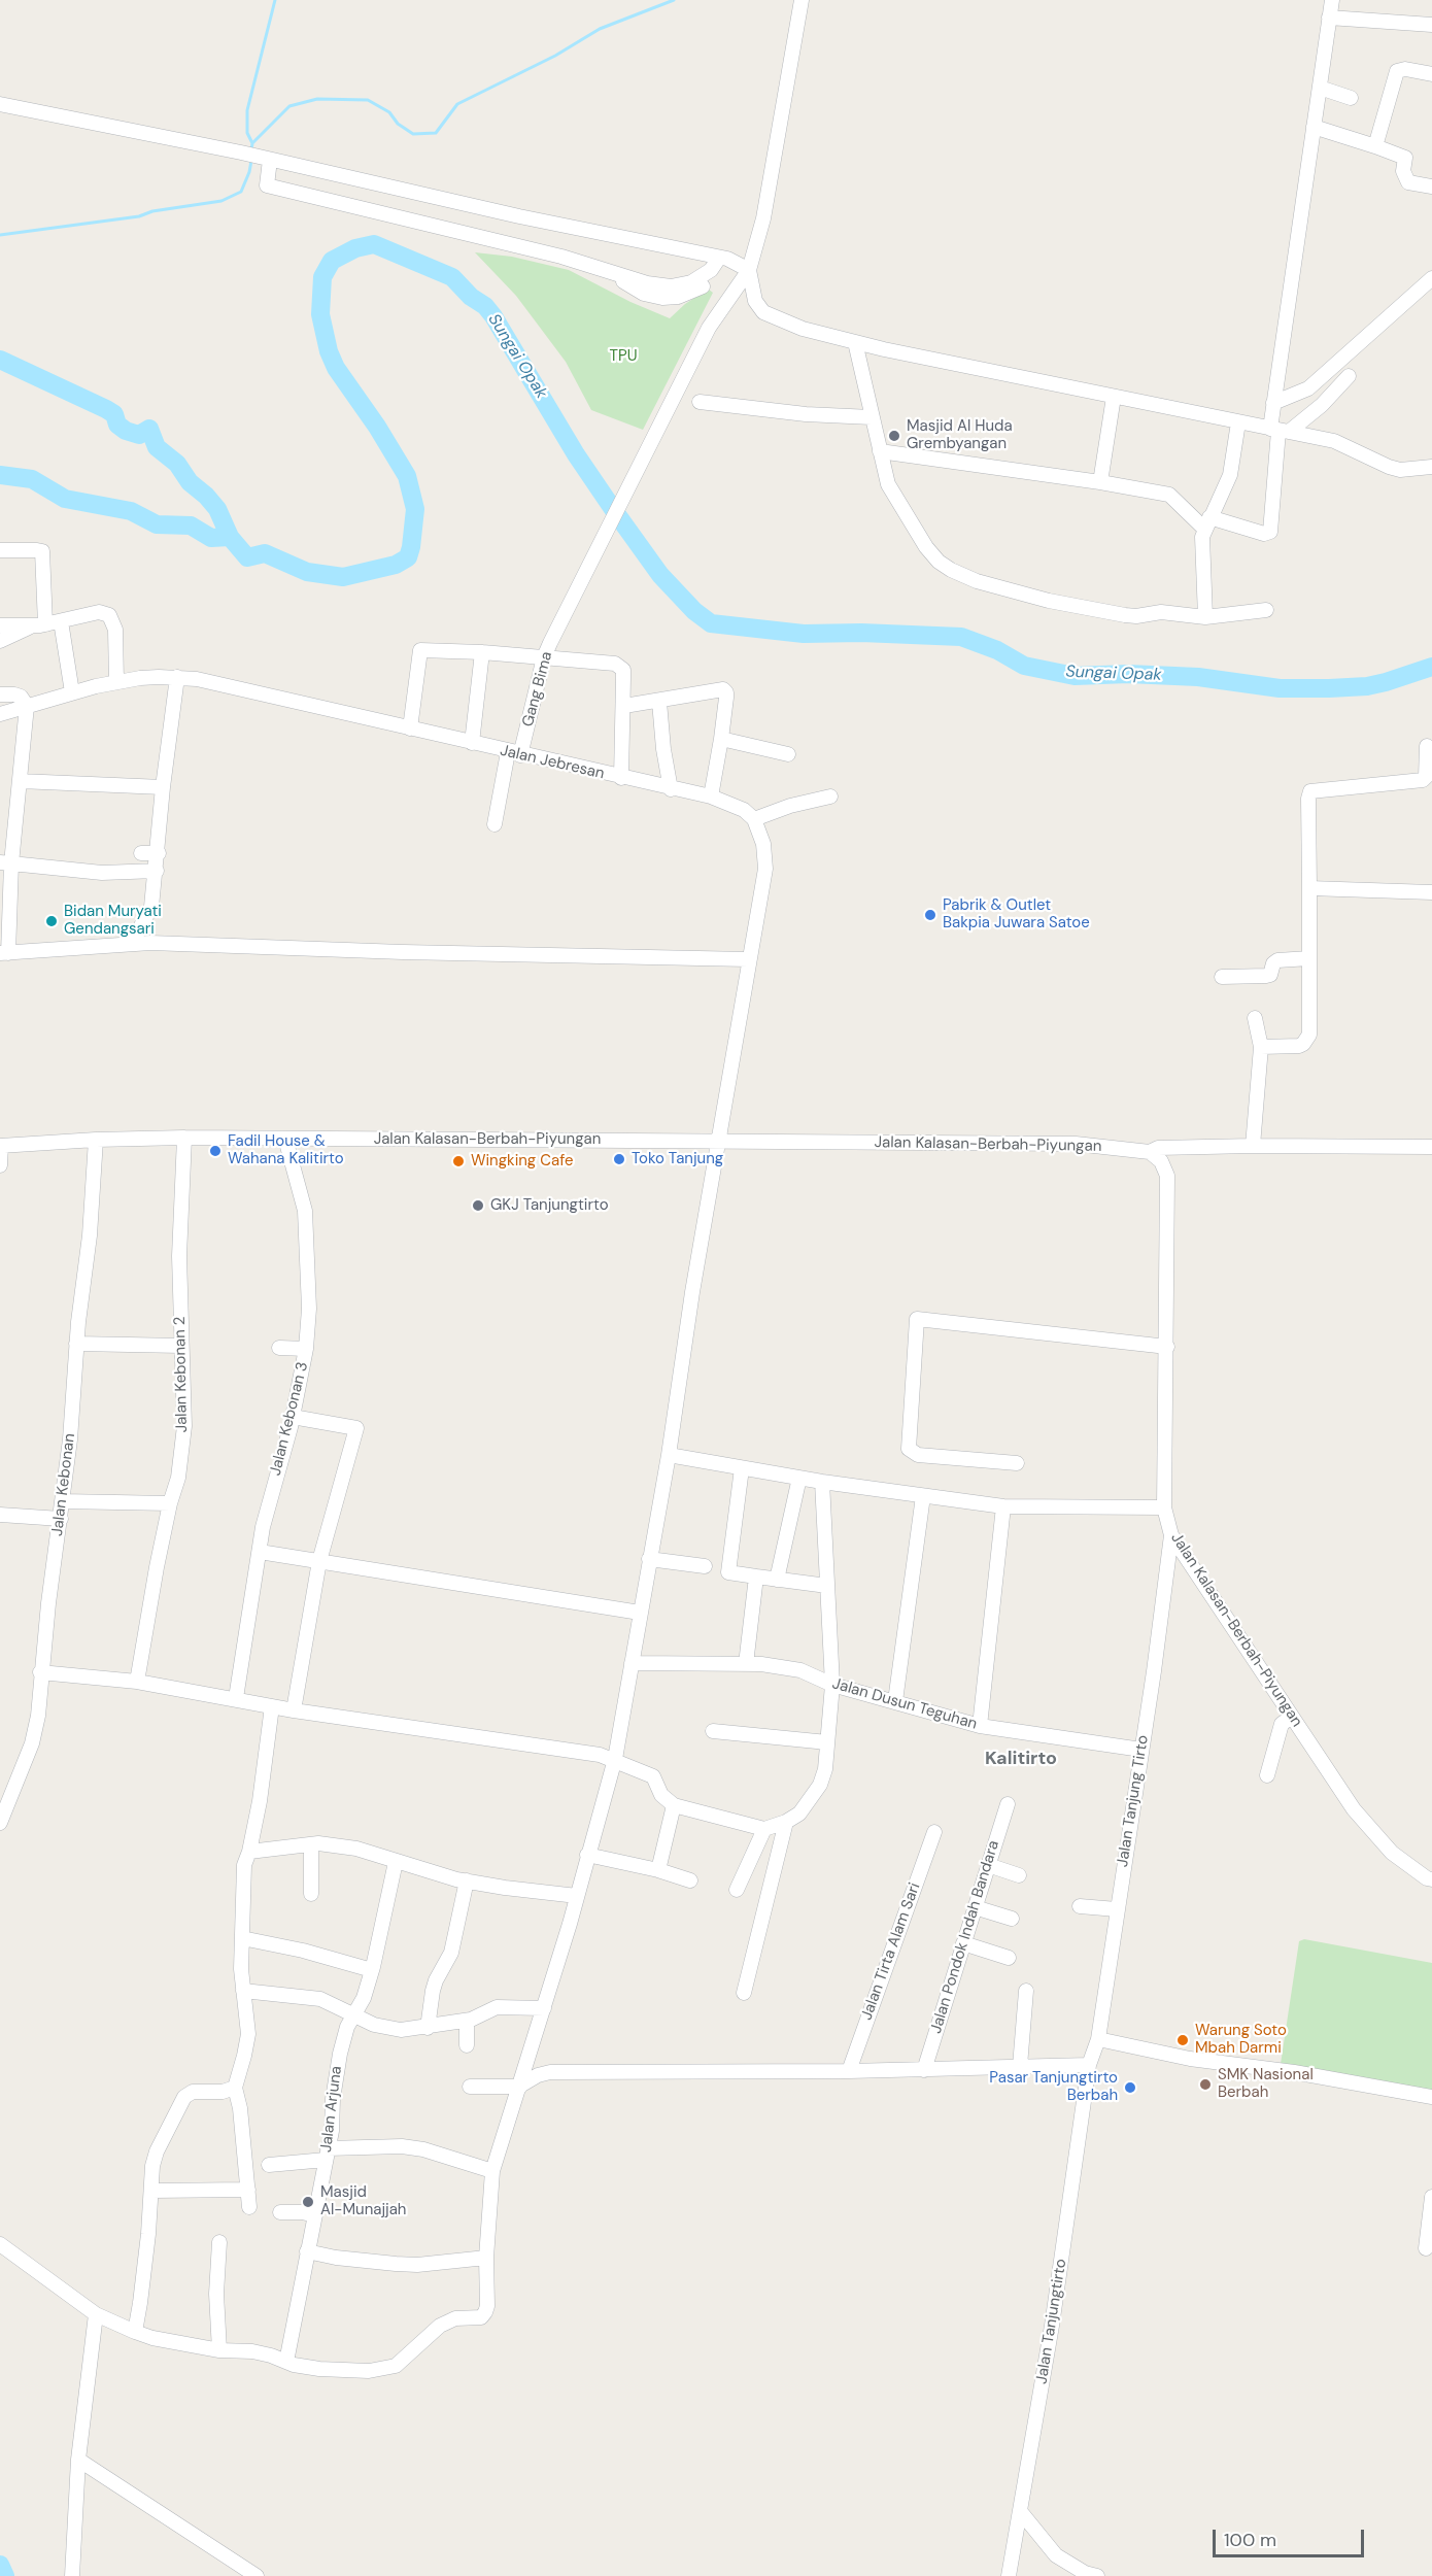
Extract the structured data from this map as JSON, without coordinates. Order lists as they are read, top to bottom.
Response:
{
  "streets": {
    "street": [
      "Gang Bima",
      "Jalan Jebresan",
      "Jalan Kalasan-Berbah-Piyungan",
      "Jalan Kebonan 2",
      "Jalan Kebonan 3",
      "Jalan Kebonan",
      "Jalan Dusun Teguhan",
      "Jalan Tanjung Tirto",
      "Jalan Pondok Indah Bandara",
      "Jalan Tirta Alam Sari",
      "Jalan Arjuna",
      "Jalan Tanjungtirto"
    ]
  },
  "crossings": [
    ["Gang Bima", "Jalan Jebresan"],
    ["Jalan Kalasan-Berbah-Piyungan", "Jalan Kebonan 2"],
    ["Jalan Kalasan-Berbah-Piyungan", "Jalan Kebonan 3"],
    ["Jalan Kalasan-Berbah-Piyungan", "Jalan Kebonan"],
    ["Jalan Kalasan-Berbah-Piyungan", "Jalan Tanjung Tirto"],
    ["Jalan Dusun Teguhan", "Jalan Tanjung Tirto"],
    ["Jalan Tanjung Tirto", "Jalan Tanjungtirto"]
  ],
  "districts": ["Kalitirto"],
  "water": ["Sungai Opak"],
  "parks": ["TPU"],
  "places": [
    "Masjid Al Huda Grembyangan",
    "Pabrik & Outlet Bakpia Juwara Satoe",
    "Bidan Muryati Gendangsari",
    "Fadil House & Wahana Kalitirto",
    "Toko Tanjung",
    "Wingking Cafe",
    "GKJ Tanjungtirto",
    "Warung Soto Mbah Darmi",
    "SMK Nasional Berbah",
    "Pasar Tanjungtirto Berbah",
    "Masjid Al-Munajjah"
  ],
  "scale_bar": "100 m"
}
